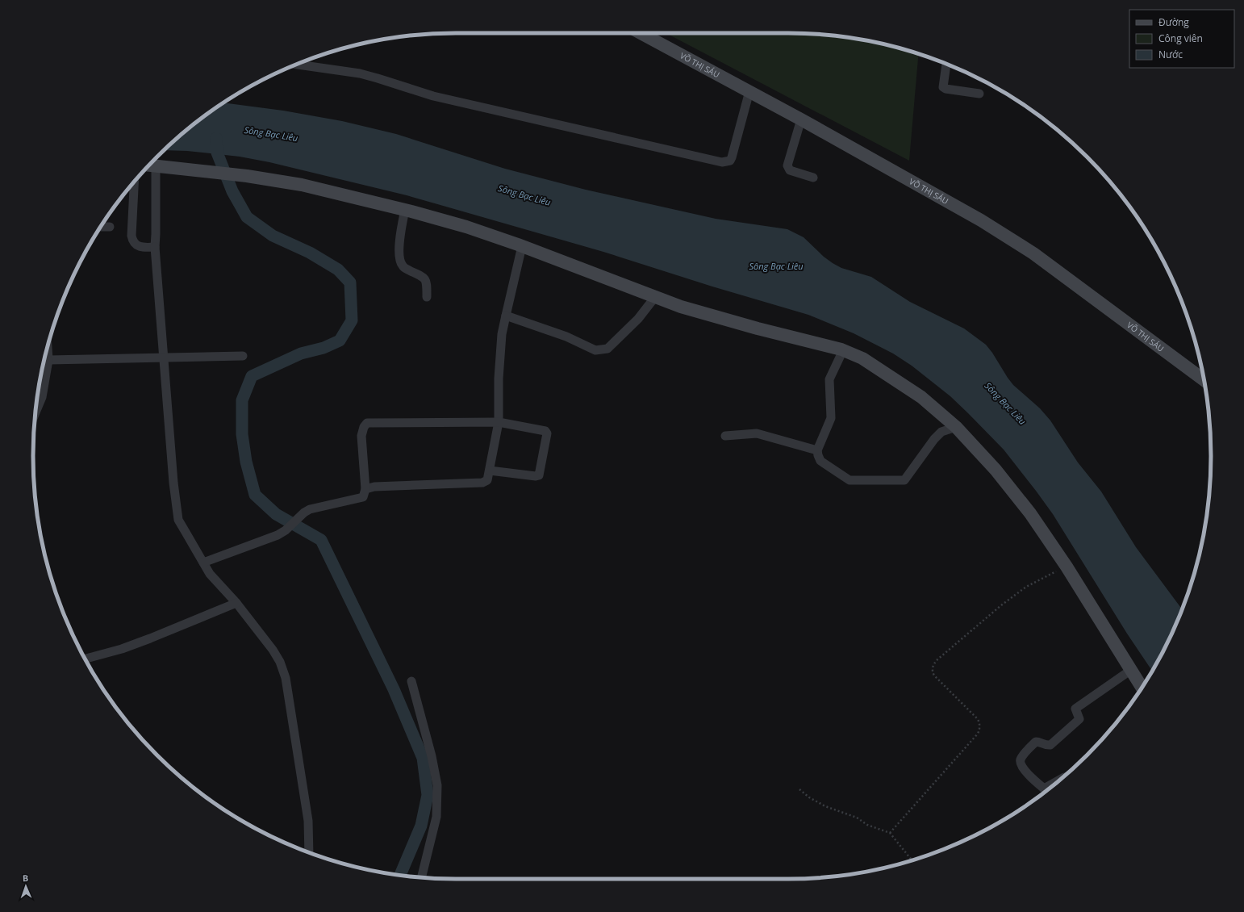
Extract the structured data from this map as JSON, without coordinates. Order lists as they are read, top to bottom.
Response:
{
  "streets": {
    "street": ["VÕ THỊ SÁU"]
  },
  "water": ["Sông Bạc Liêu"],
  "legend": ["Đường", "Công viên", "Nước"],
  "north": "top"
}
